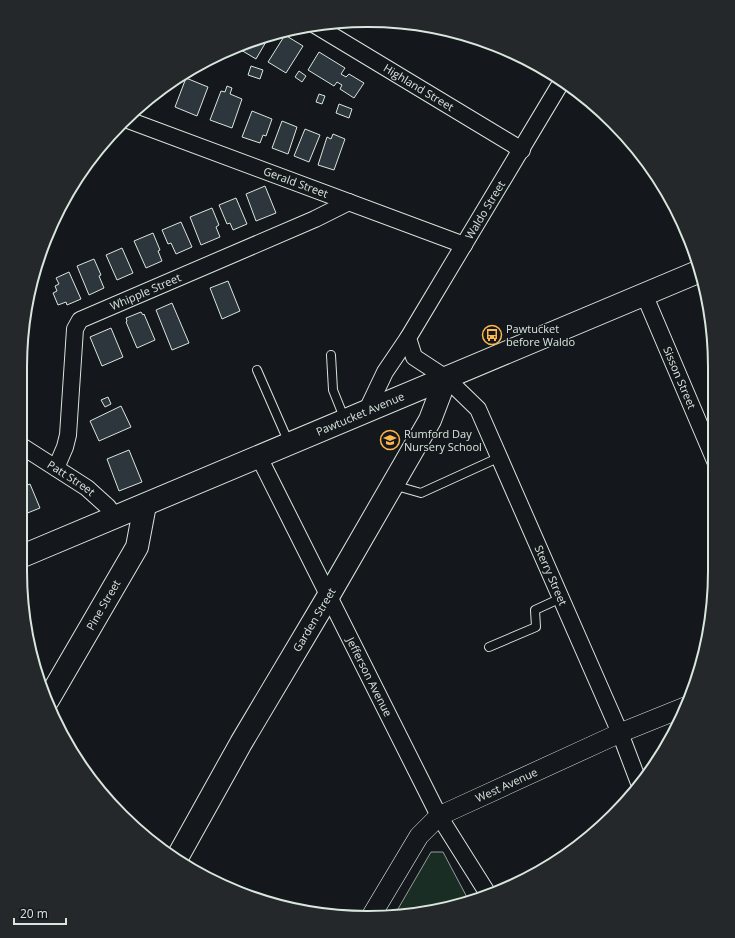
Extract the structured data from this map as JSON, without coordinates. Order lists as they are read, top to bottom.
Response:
{
  "streets": {
    "main road": ["Pawtucket Avenue", "Pine Street", "Garden Street"],
    "street": [
      "Highland Street",
      "Gerald Street",
      "Waldo Street",
      "Whipple Street",
      "Sisson Street",
      "Patt Street",
      "Sterry Street",
      "Jefferson Avenue",
      "West Avenue"
    ]
  },
  "crossings": [
    ["Highland Street", "Waldo Street"],
    ["Gerald Street", "Waldo Street"],
    ["Gerald Street", "Whipple Street"],
    ["Waldo Street", "Pawtucket Avenue"],
    ["Whipple Street", "Patt Street"],
    ["Sisson Street", "Pawtucket Avenue"],
    ["Pawtucket Avenue", "Patt Street"],
    ["Pawtucket Avenue", "Sterry Street"],
    ["Pawtucket Avenue", "Pine Street"],
    ["Pawtucket Avenue", "Garden Street"],
    ["Pawtucket Avenue", "Jefferson Avenue"],
    ["Sterry Street", "Garden Street"],
    ["Sterry Street", "West Avenue"],
    ["Garden Street", "Jefferson Avenue"],
    ["Jefferson Avenue", "West Avenue"]
  ],
  "places": {
    "bus stop": ["Pawtucket before Waldo"],
    "school or university": ["Rumford Day Nursery School"]
  },
  "scale_bar": "20 m"
}
